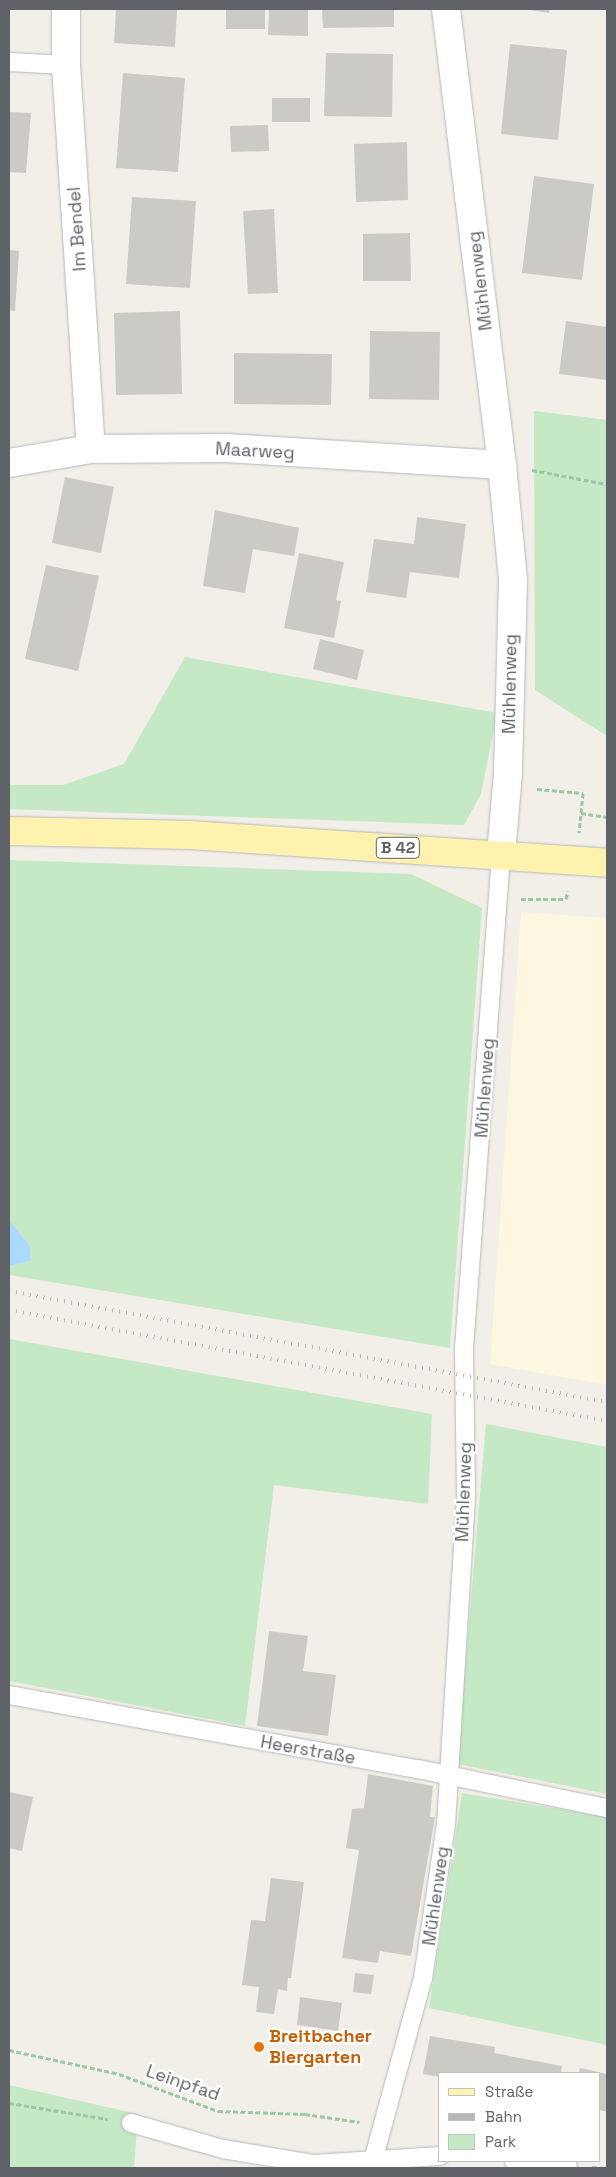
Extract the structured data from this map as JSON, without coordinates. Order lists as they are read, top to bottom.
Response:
{
  "streets": {
    "main road": ["B 42"],
    "street": ["Im Bendel", "Mühlenweg", "Maarweg"],
    "lane": ["Heerstraße"],
    "path": ["Leinpfad"]
  },
  "crossings": [
    ["Im Bendel", "Maarweg"],
    ["Mühlenweg", "Maarweg"],
    ["Mühlenweg", "B 42"],
    ["Mühlenweg", "Heerstraße"],
    ["Mühlenweg", "Leinpfad"]
  ],
  "places": ["Breitbacher Biergarten"],
  "legend": ["Straße", "Bahn", "Park"]
}
